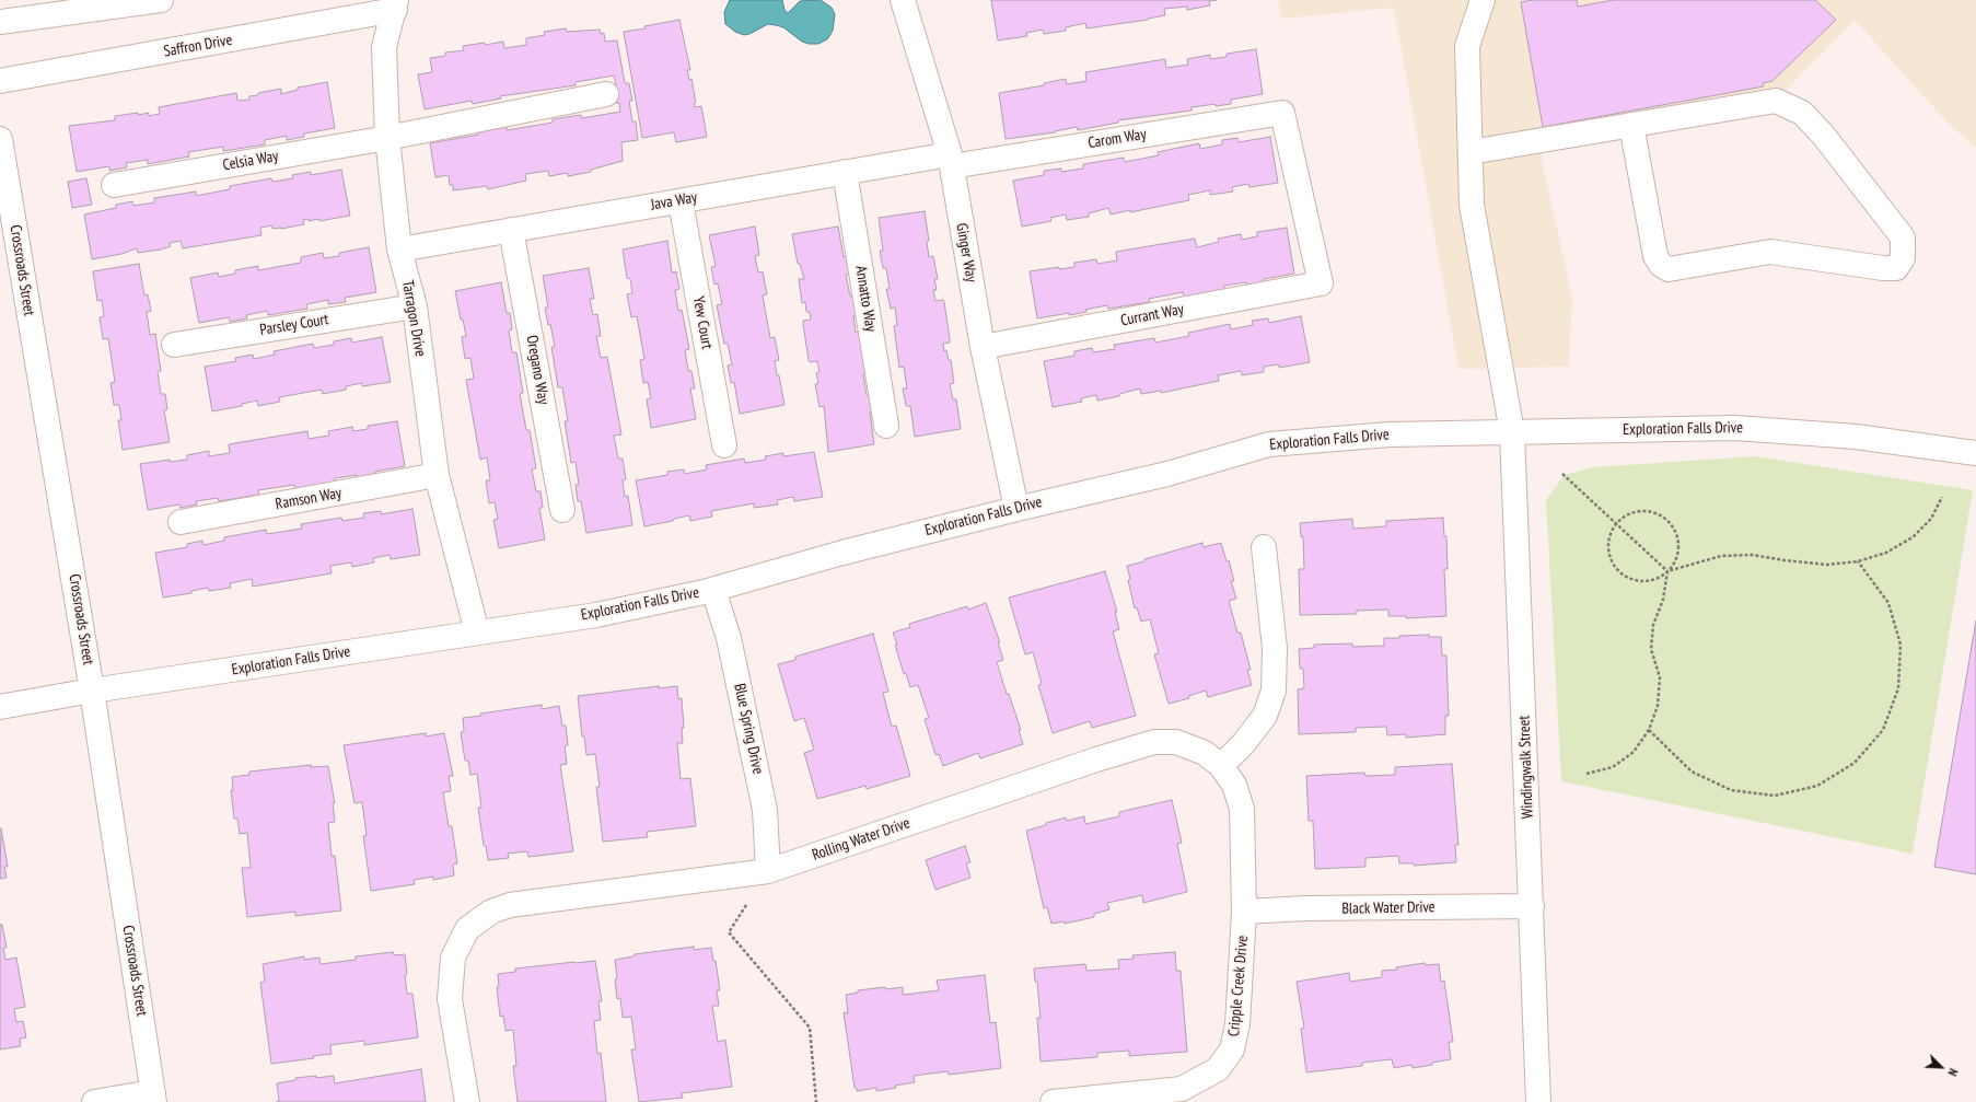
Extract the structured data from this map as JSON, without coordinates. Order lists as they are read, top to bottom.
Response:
{
  "streets": {
    "street": [
      "Saffron Drive",
      "Carom Way",
      "Celsia Way",
      "Java Way",
      "Ginger Way",
      "Crossroads Street",
      "Annatto Way",
      "Currant Way",
      "Tarragon Drive",
      "Yew Court",
      "Parsley Court",
      "Oregano Way",
      "Exploration Falls Drive",
      "Ramson Way",
      "Blue Spring Drive",
      "Windingwalk Street",
      "Rolling Water Drive",
      "Black Water Drive",
      "Cripple Creek Drive"
    ]
  },
  "crossings": [
    ["Saffron Drive", "Tarragon Drive"],
    ["Carom Way", "Java Way"],
    ["Carom Way", "Ginger Way"],
    ["Carom Way", "Currant Way"],
    ["Celsia Way", "Tarragon Drive"],
    ["Java Way", "Ginger Way"],
    ["Java Way", "Annatto Way"],
    ["Java Way", "Tarragon Drive"],
    ["Java Way", "Yew Court"],
    ["Java Way", "Oregano Way"],
    ["Ginger Way", "Currant Way"],
    ["Ginger Way", "Exploration Falls Drive"],
    ["Crossroads Street", "Exploration Falls Drive"],
    ["Tarragon Drive", "Parsley Court"],
    ["Tarragon Drive", "Exploration Falls Drive"],
    ["Tarragon Drive", "Ramson Way"],
    ["Exploration Falls Drive", "Blue Spring Drive"],
    ["Exploration Falls Drive", "Windingwalk Street"],
    ["Blue Spring Drive", "Rolling Water Drive"],
    ["Windingwalk Street", "Black Water Drive"],
    ["Rolling Water Drive", "Black Water Drive"],
    ["Rolling Water Drive", "Cripple Creek Drive"],
    ["Black Water Drive", "Cripple Creek Drive"]
  ],
  "north": "bottom right"
}
